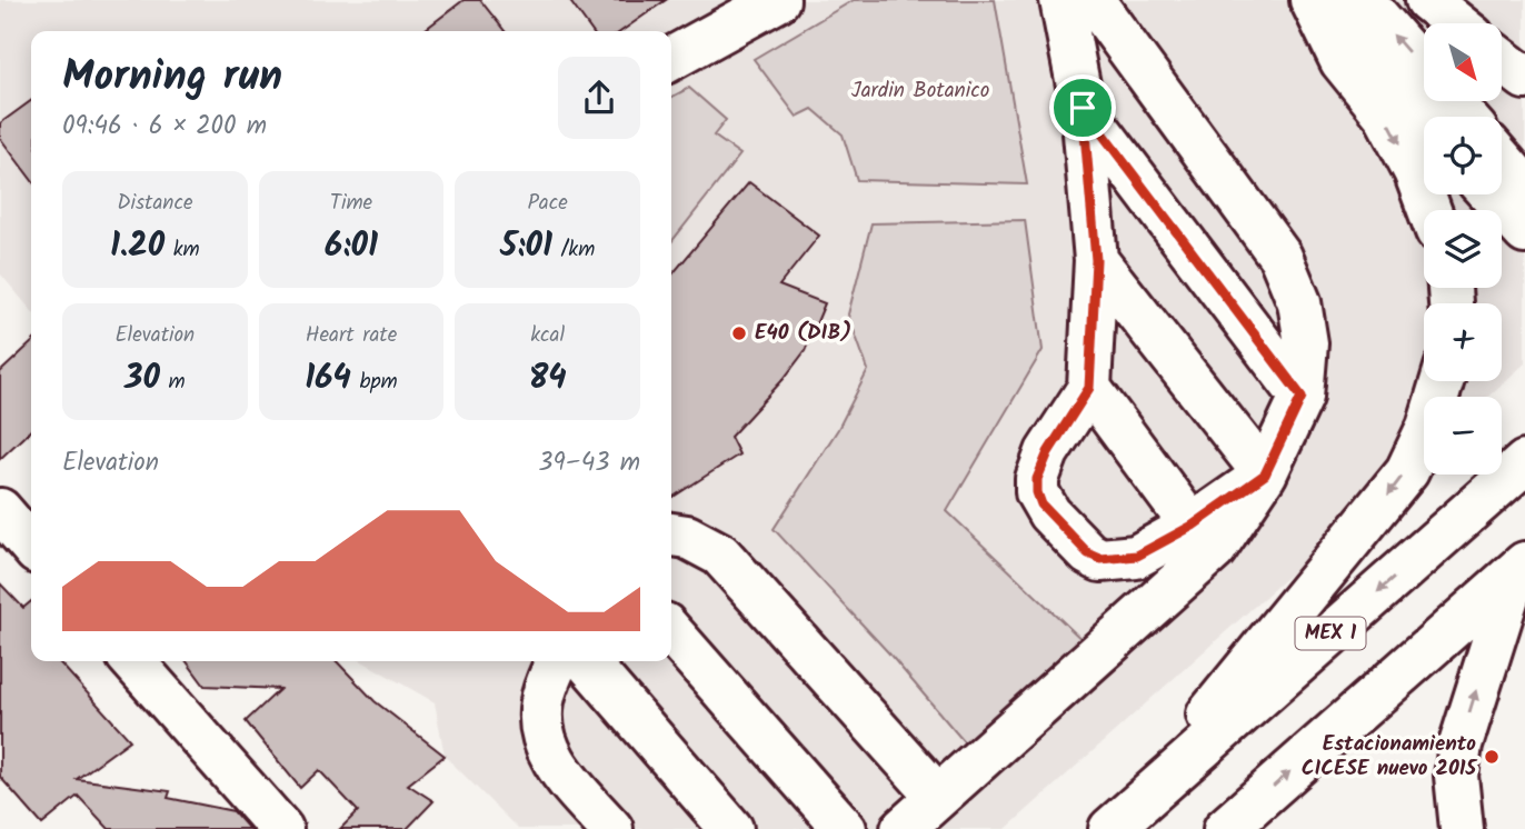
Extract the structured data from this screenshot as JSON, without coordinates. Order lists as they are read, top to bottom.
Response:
{
  "streets": {
    "main road": ["MEX 1"]
  },
  "parks": ["Jardin Botanico"],
  "places": ["E40 (DIB)", "Estacionamiento CICESE nuevo 2015"],
  "north": "bottom right",
  "page": {
    "map_buttons": ["+", "−"],
    "heading": ["Morning run", "09:46 · 6 × 200 m"],
    "stats": [
      ["Distance", "1.20 km"],
      ["Time", "6:01"],
      ["Pace", "5:01 /km"],
      ["Elevation", "30 m"],
      ["Heart rate", "164 bpm"],
      ["kcal", "84"]
    ],
    "chart": ["Elevation", "39–43 m"]
  }
}
